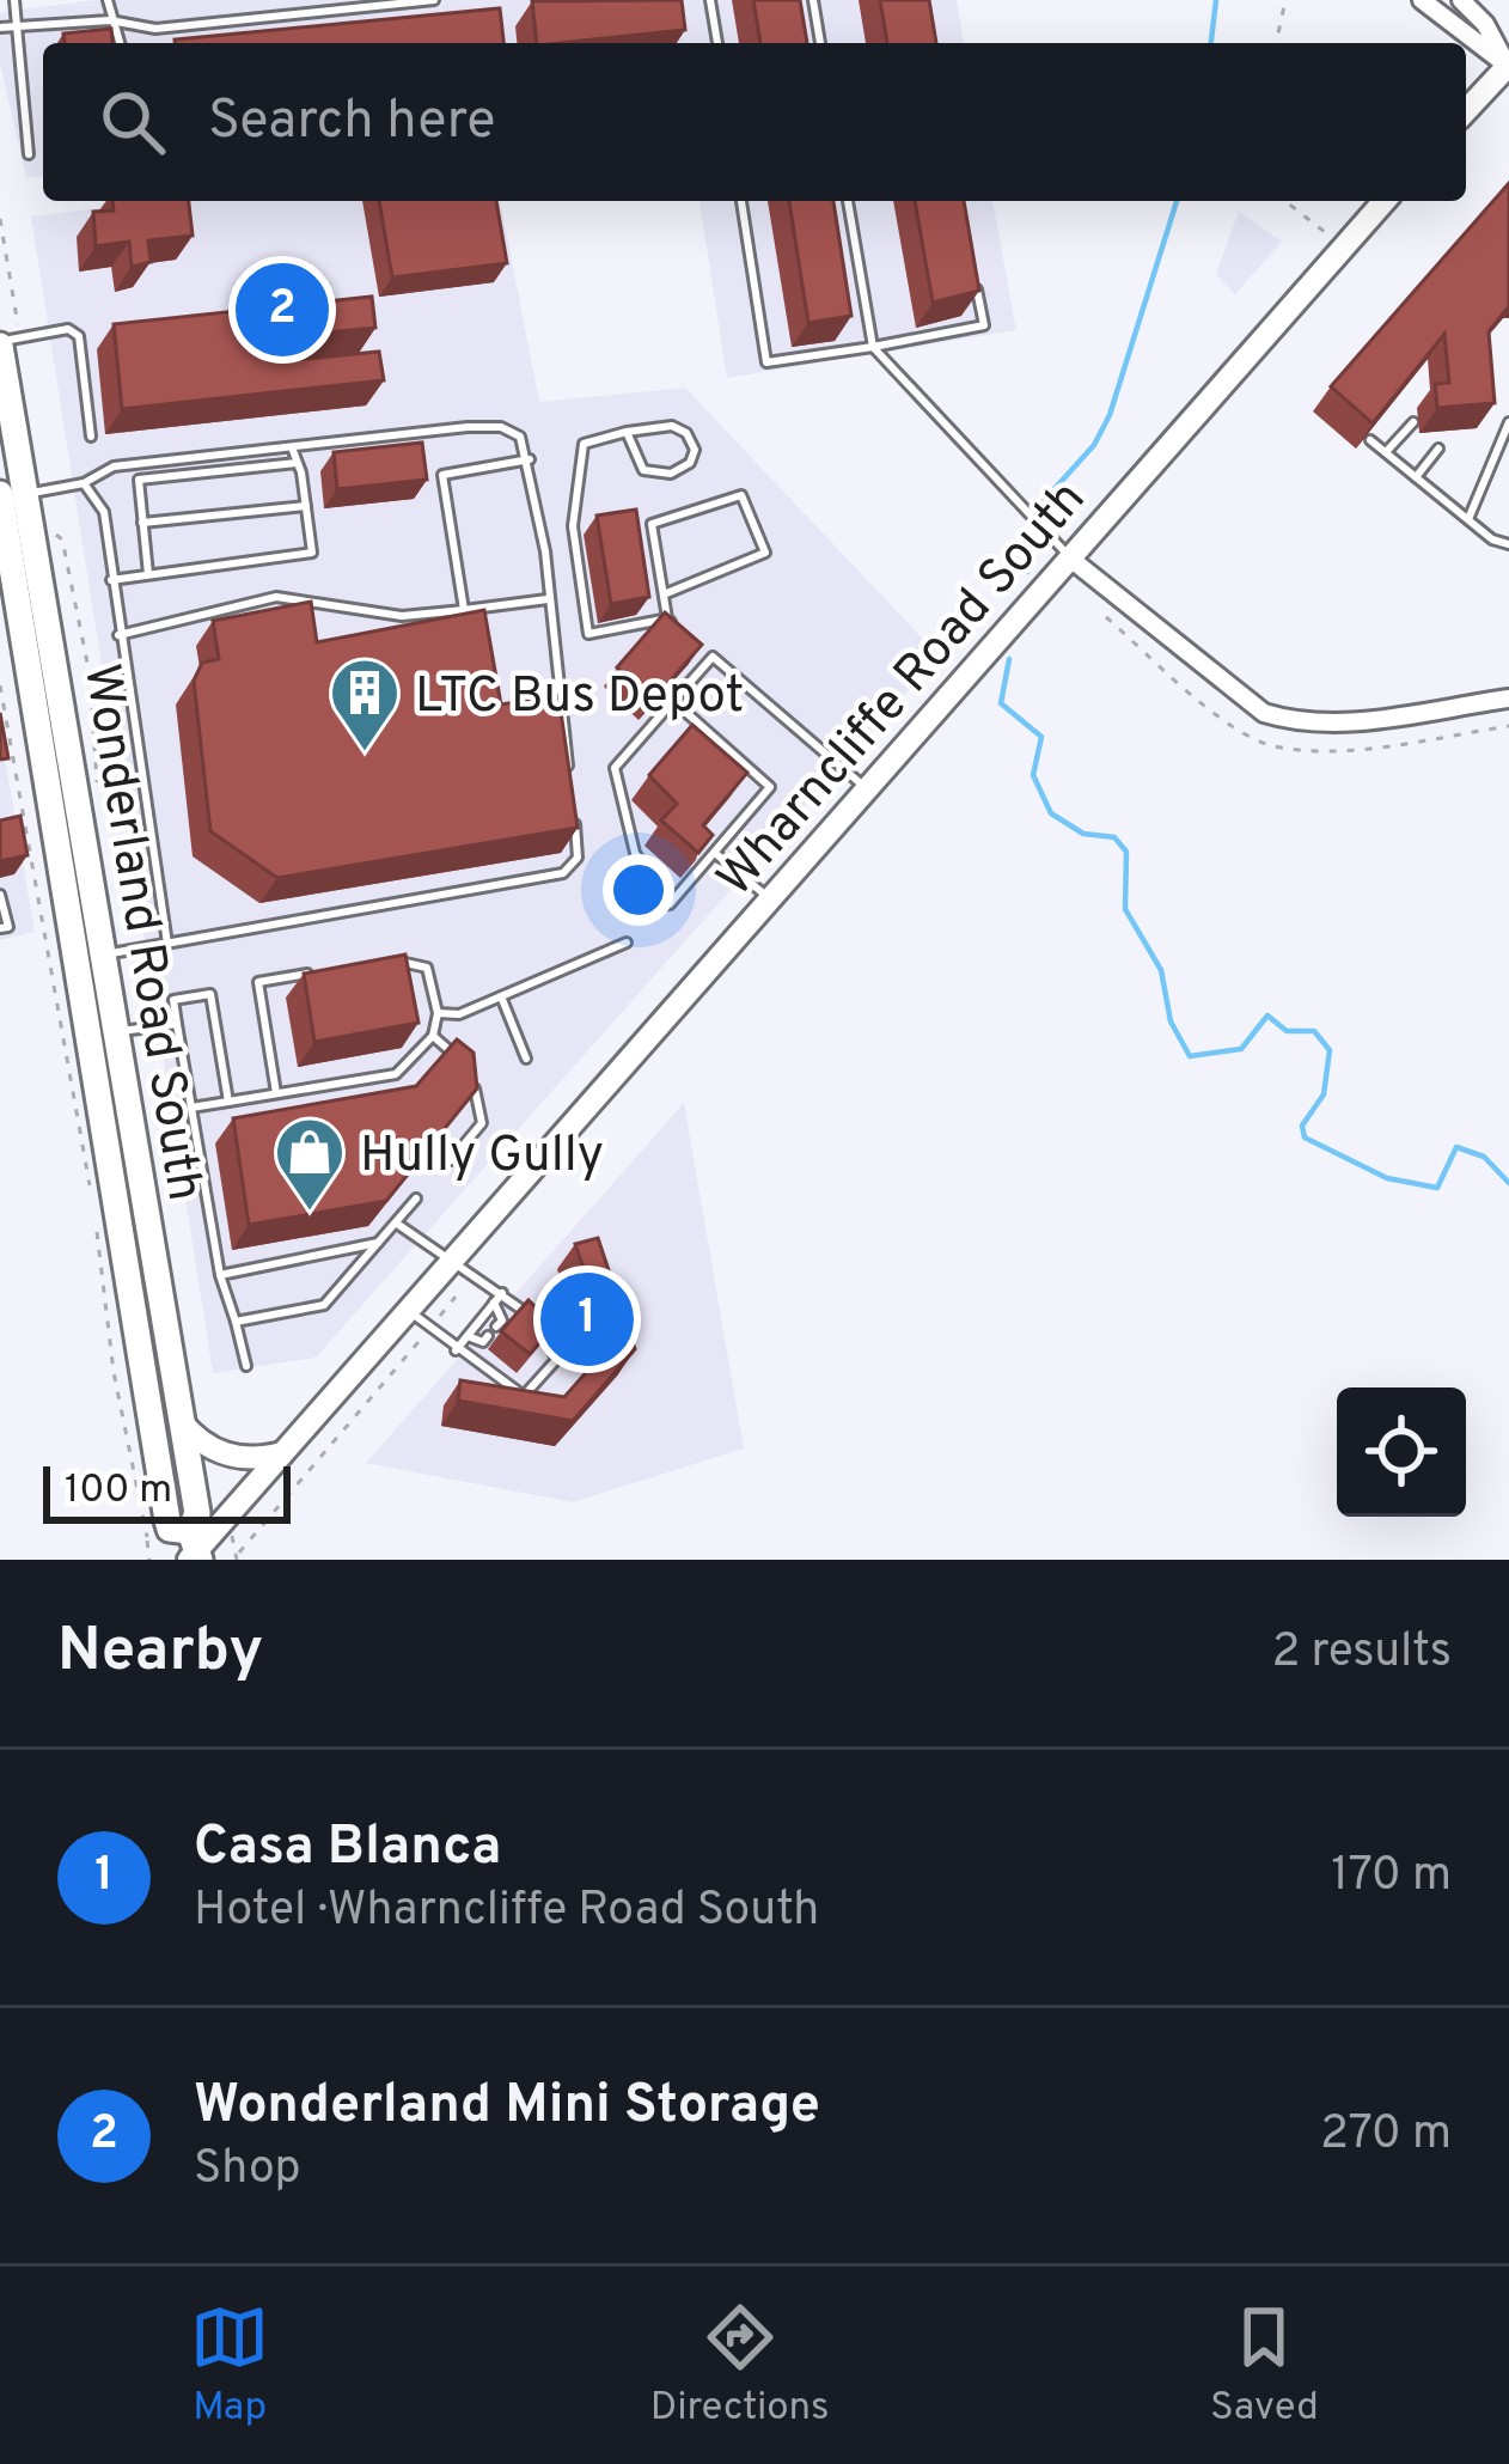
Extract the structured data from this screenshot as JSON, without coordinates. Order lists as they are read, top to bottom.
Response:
{
  "streets": {
    "main road": ["Wharncliffe Road South", "Wonderland Road South"]
  },
  "crossings": [
    ["Wharncliffe Road South", "Wonderland Road South"]
  ],
  "places": {
    "building": ["LTC Bus Depot"],
    "shop": ["Hully Gully"]
  },
  "scale_bar": "100 m",
  "page": {
    "search": "Search here",
    "pins": ["2", "1"],
    "scale": "100 m",
    "heading": ["Nearby", "2 results"],
    "list": [
      {
        "mark": "1",
        "name": "Casa Blanca",
        "note": "Hotel · Wharncliffe Road South",
        "value": "170 m"
      },
      {
        "mark": "2",
        "name": "Wonderland Mini Storage",
        "note": "Shop",
        "value": "270 m"
      }
    ],
    "nav": ["Map", "Directions", "Saved"]
  }
}
